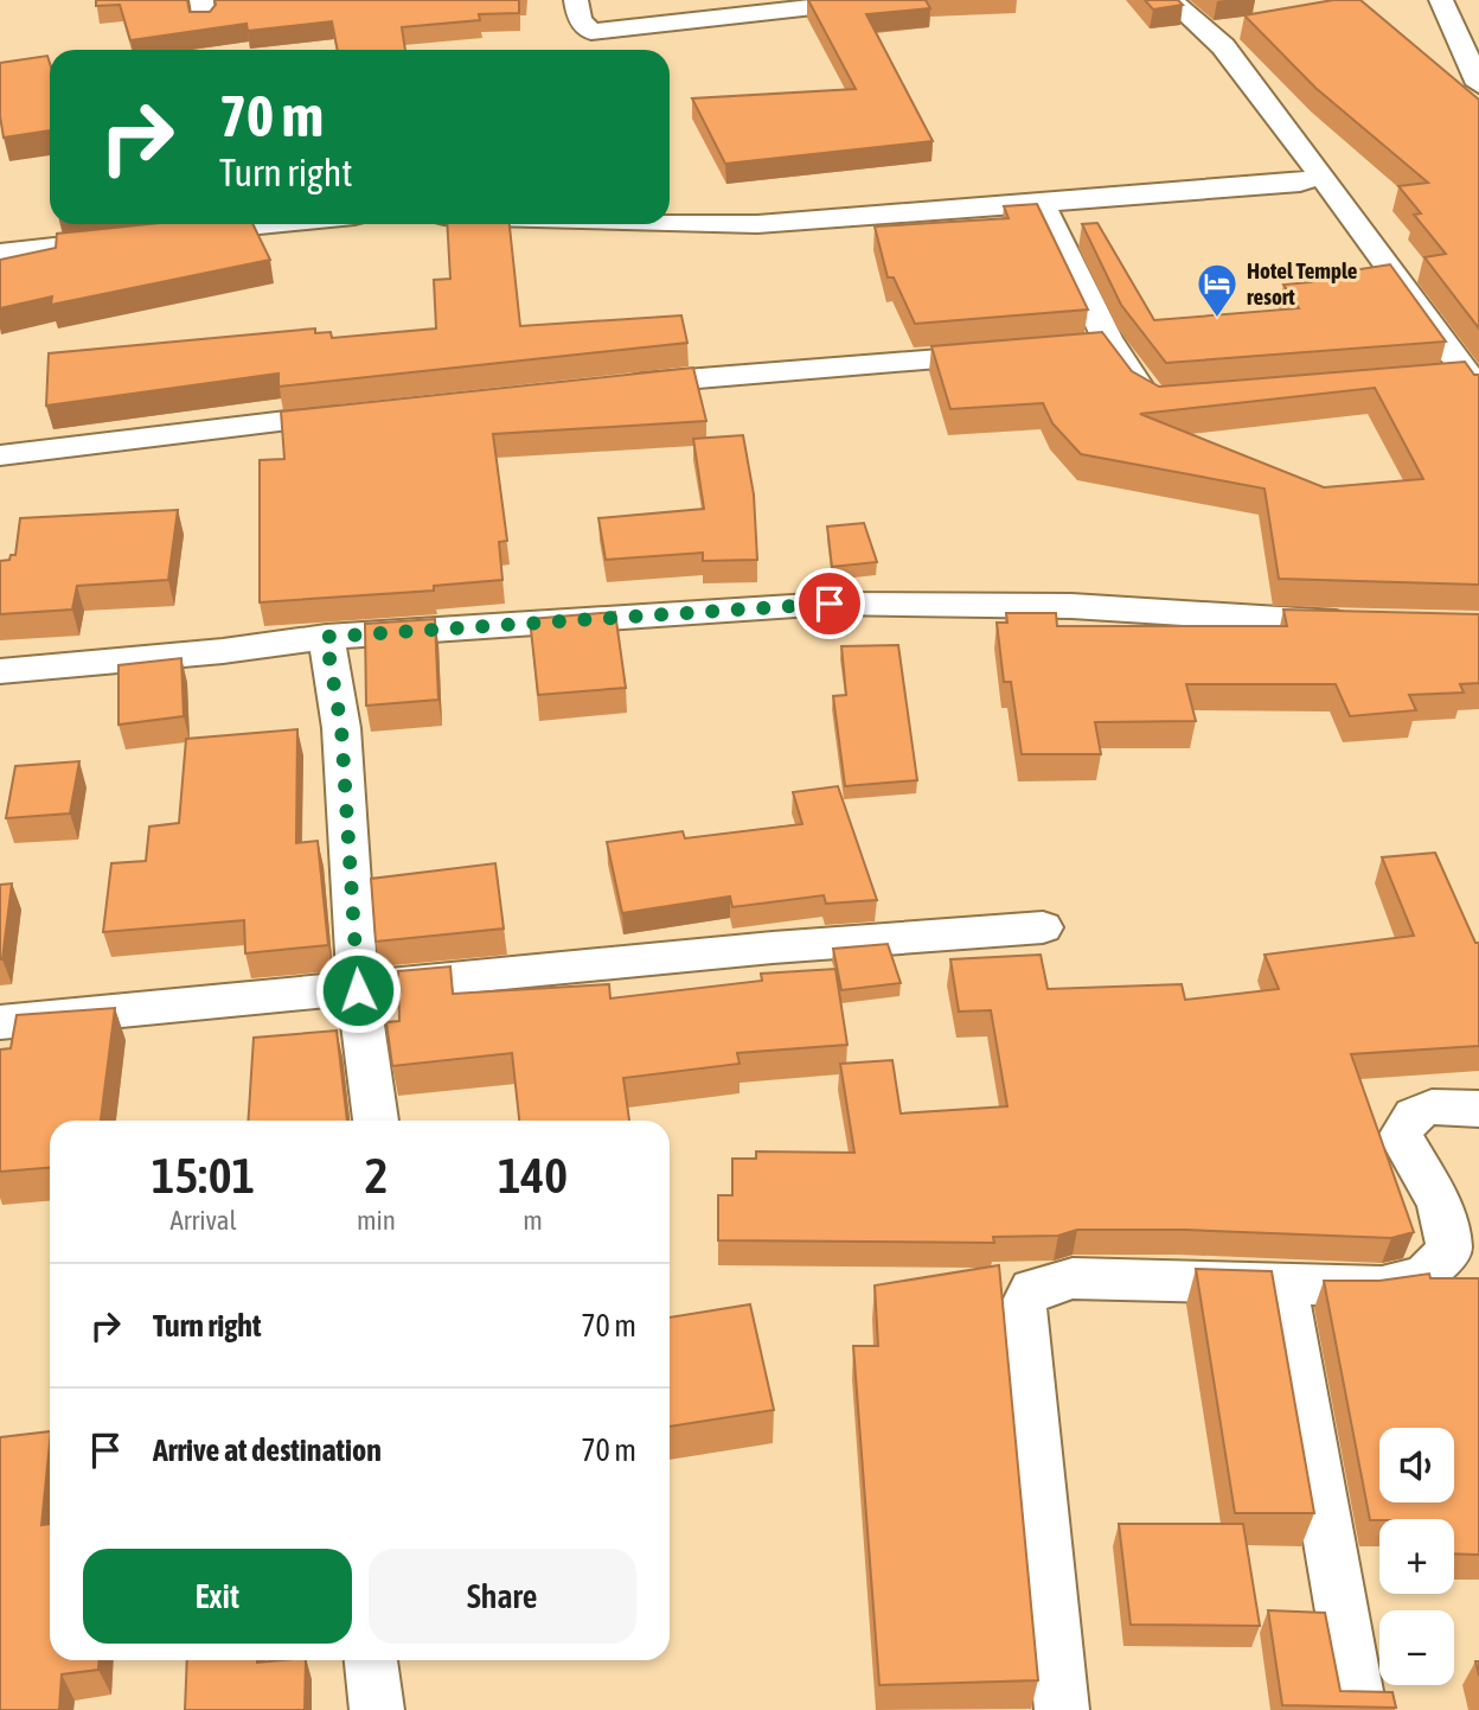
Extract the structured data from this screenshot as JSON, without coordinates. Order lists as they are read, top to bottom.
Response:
{
  "places": {
    "hotel": ["Hotel Temple resort"]
  },
  "page": {
    "turn": ["70 m", "Turn right"],
    "eta": [
      "15:01",
      "Arrival",
      "2",
      "min",
      "140",
      "m"
    ],
    "list": [
      {
        "name": "Turn right",
        "value": "70 m"
      },
      {
        "name": "Arrive at destination",
        "value": "70 m"
      }
    ],
    "map_buttons": ["+", "−"],
    "buttons": ["Exit", "Share"]
  }
}
